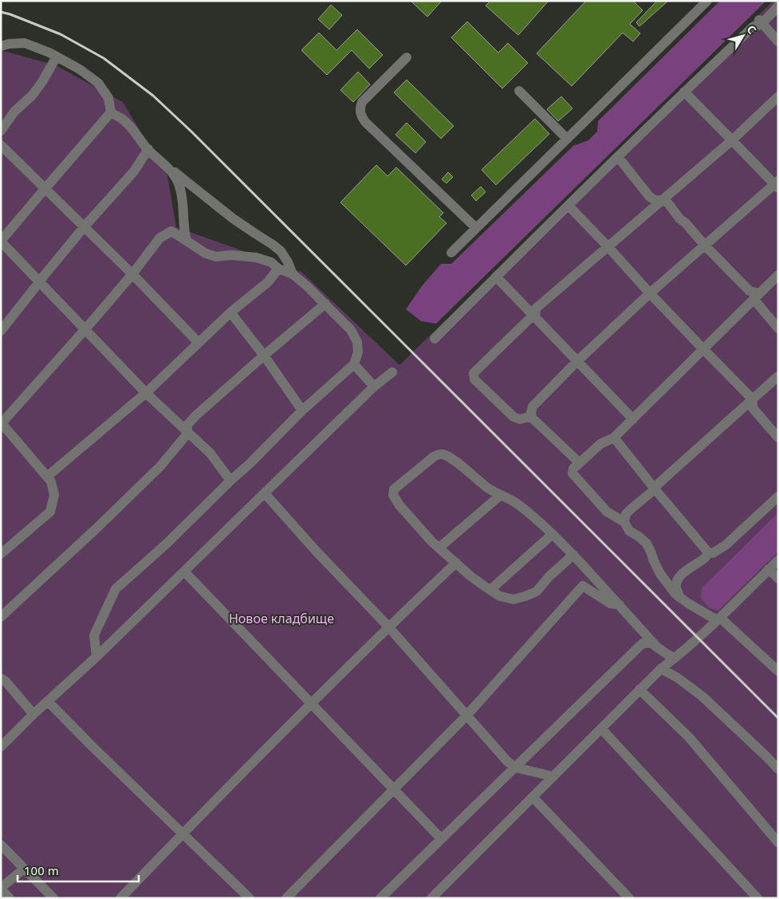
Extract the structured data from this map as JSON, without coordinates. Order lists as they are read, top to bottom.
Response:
{
  "parks": ["Новое кладбище"],
  "scale_bar": "100 m",
  "north": "top right"
}
